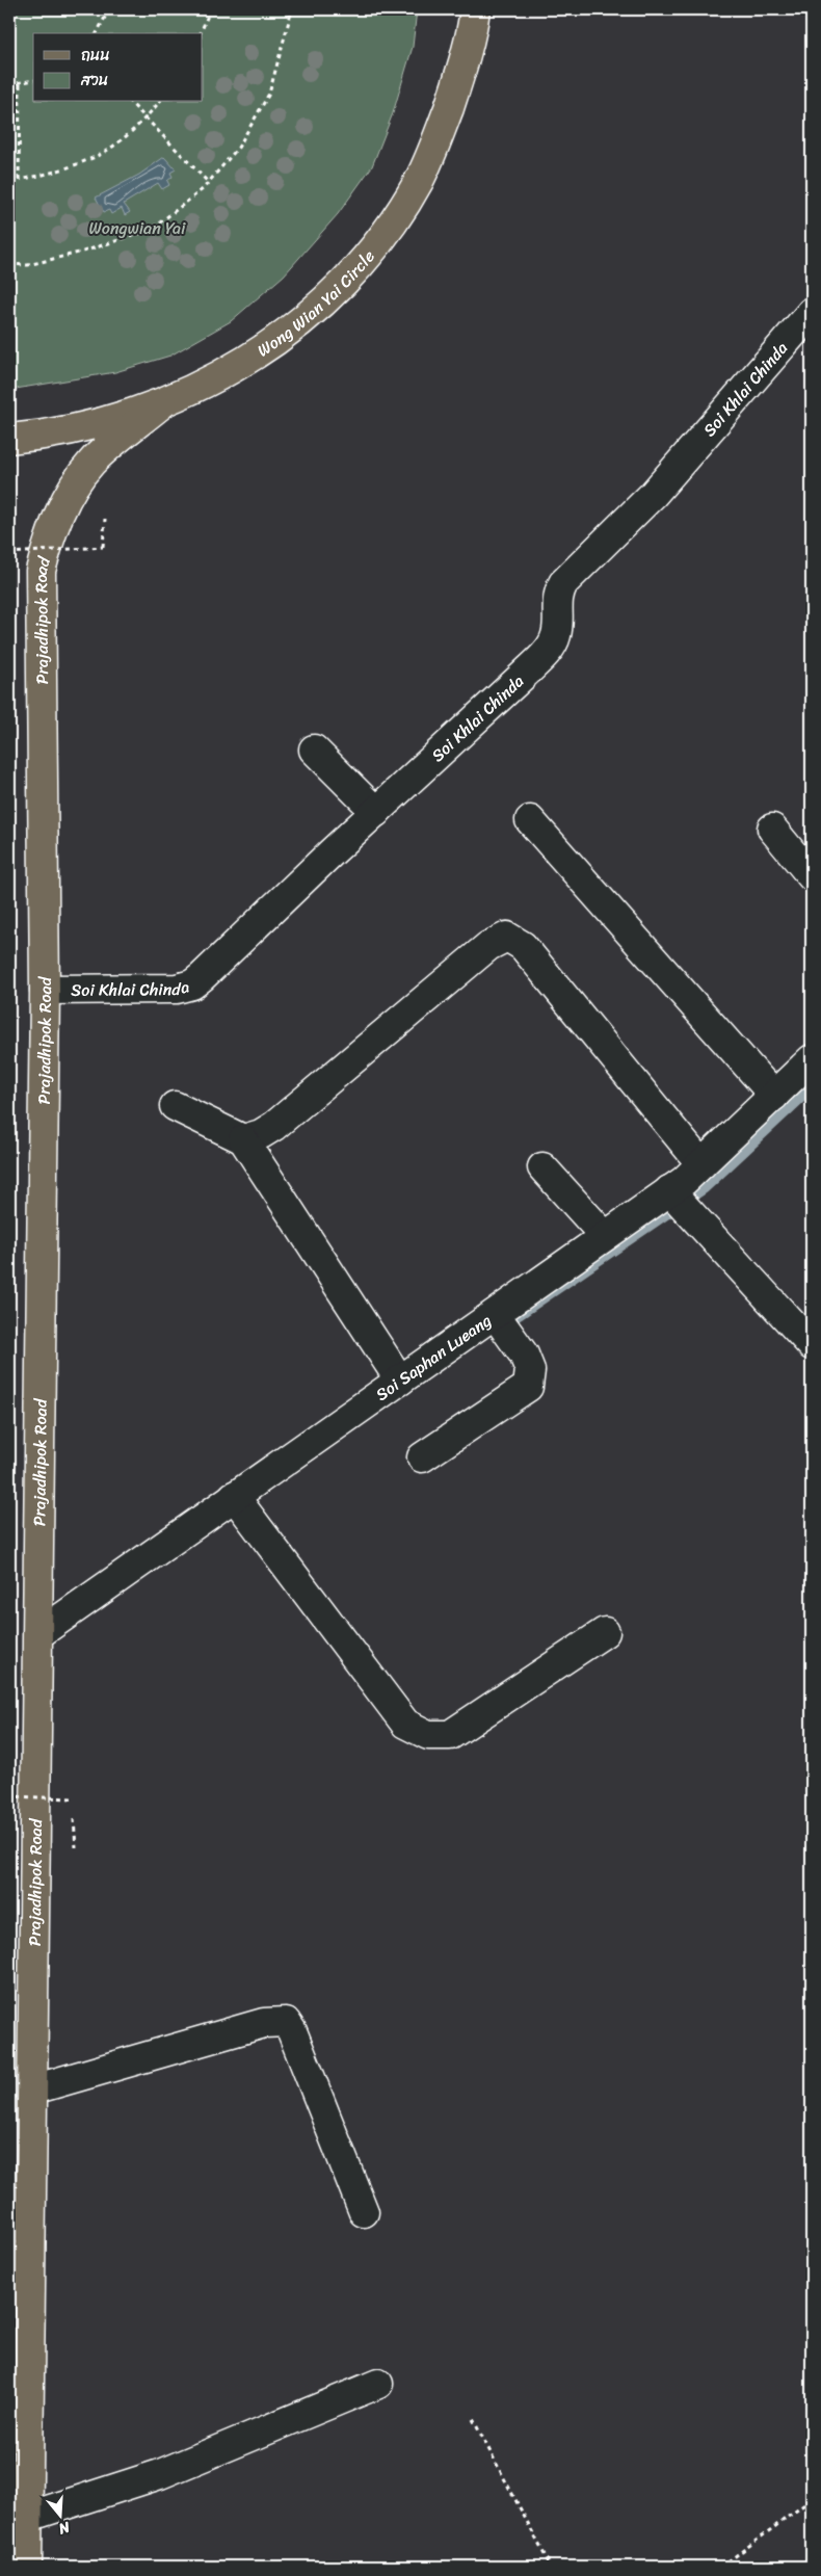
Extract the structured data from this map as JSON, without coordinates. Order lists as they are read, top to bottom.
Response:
{
  "streets": {
    "main road": ["Wong Wian Yai Circle", "Prajadhipok Road"],
    "street": ["Soi Khlai Chinda", "Soi Saphan Lueang"]
  },
  "crossings": [
    ["Wong Wian Yai Circle", "Prajadhipok Road"],
    ["Soi Khlai Chinda", "Prajadhipok Road"],
    ["Prajadhipok Road", "Soi Saphan Lueang"]
  ],
  "parks": ["Wongwian Yai"],
  "legend": ["ถนน", "สวน"],
  "north": "bottom"
}
